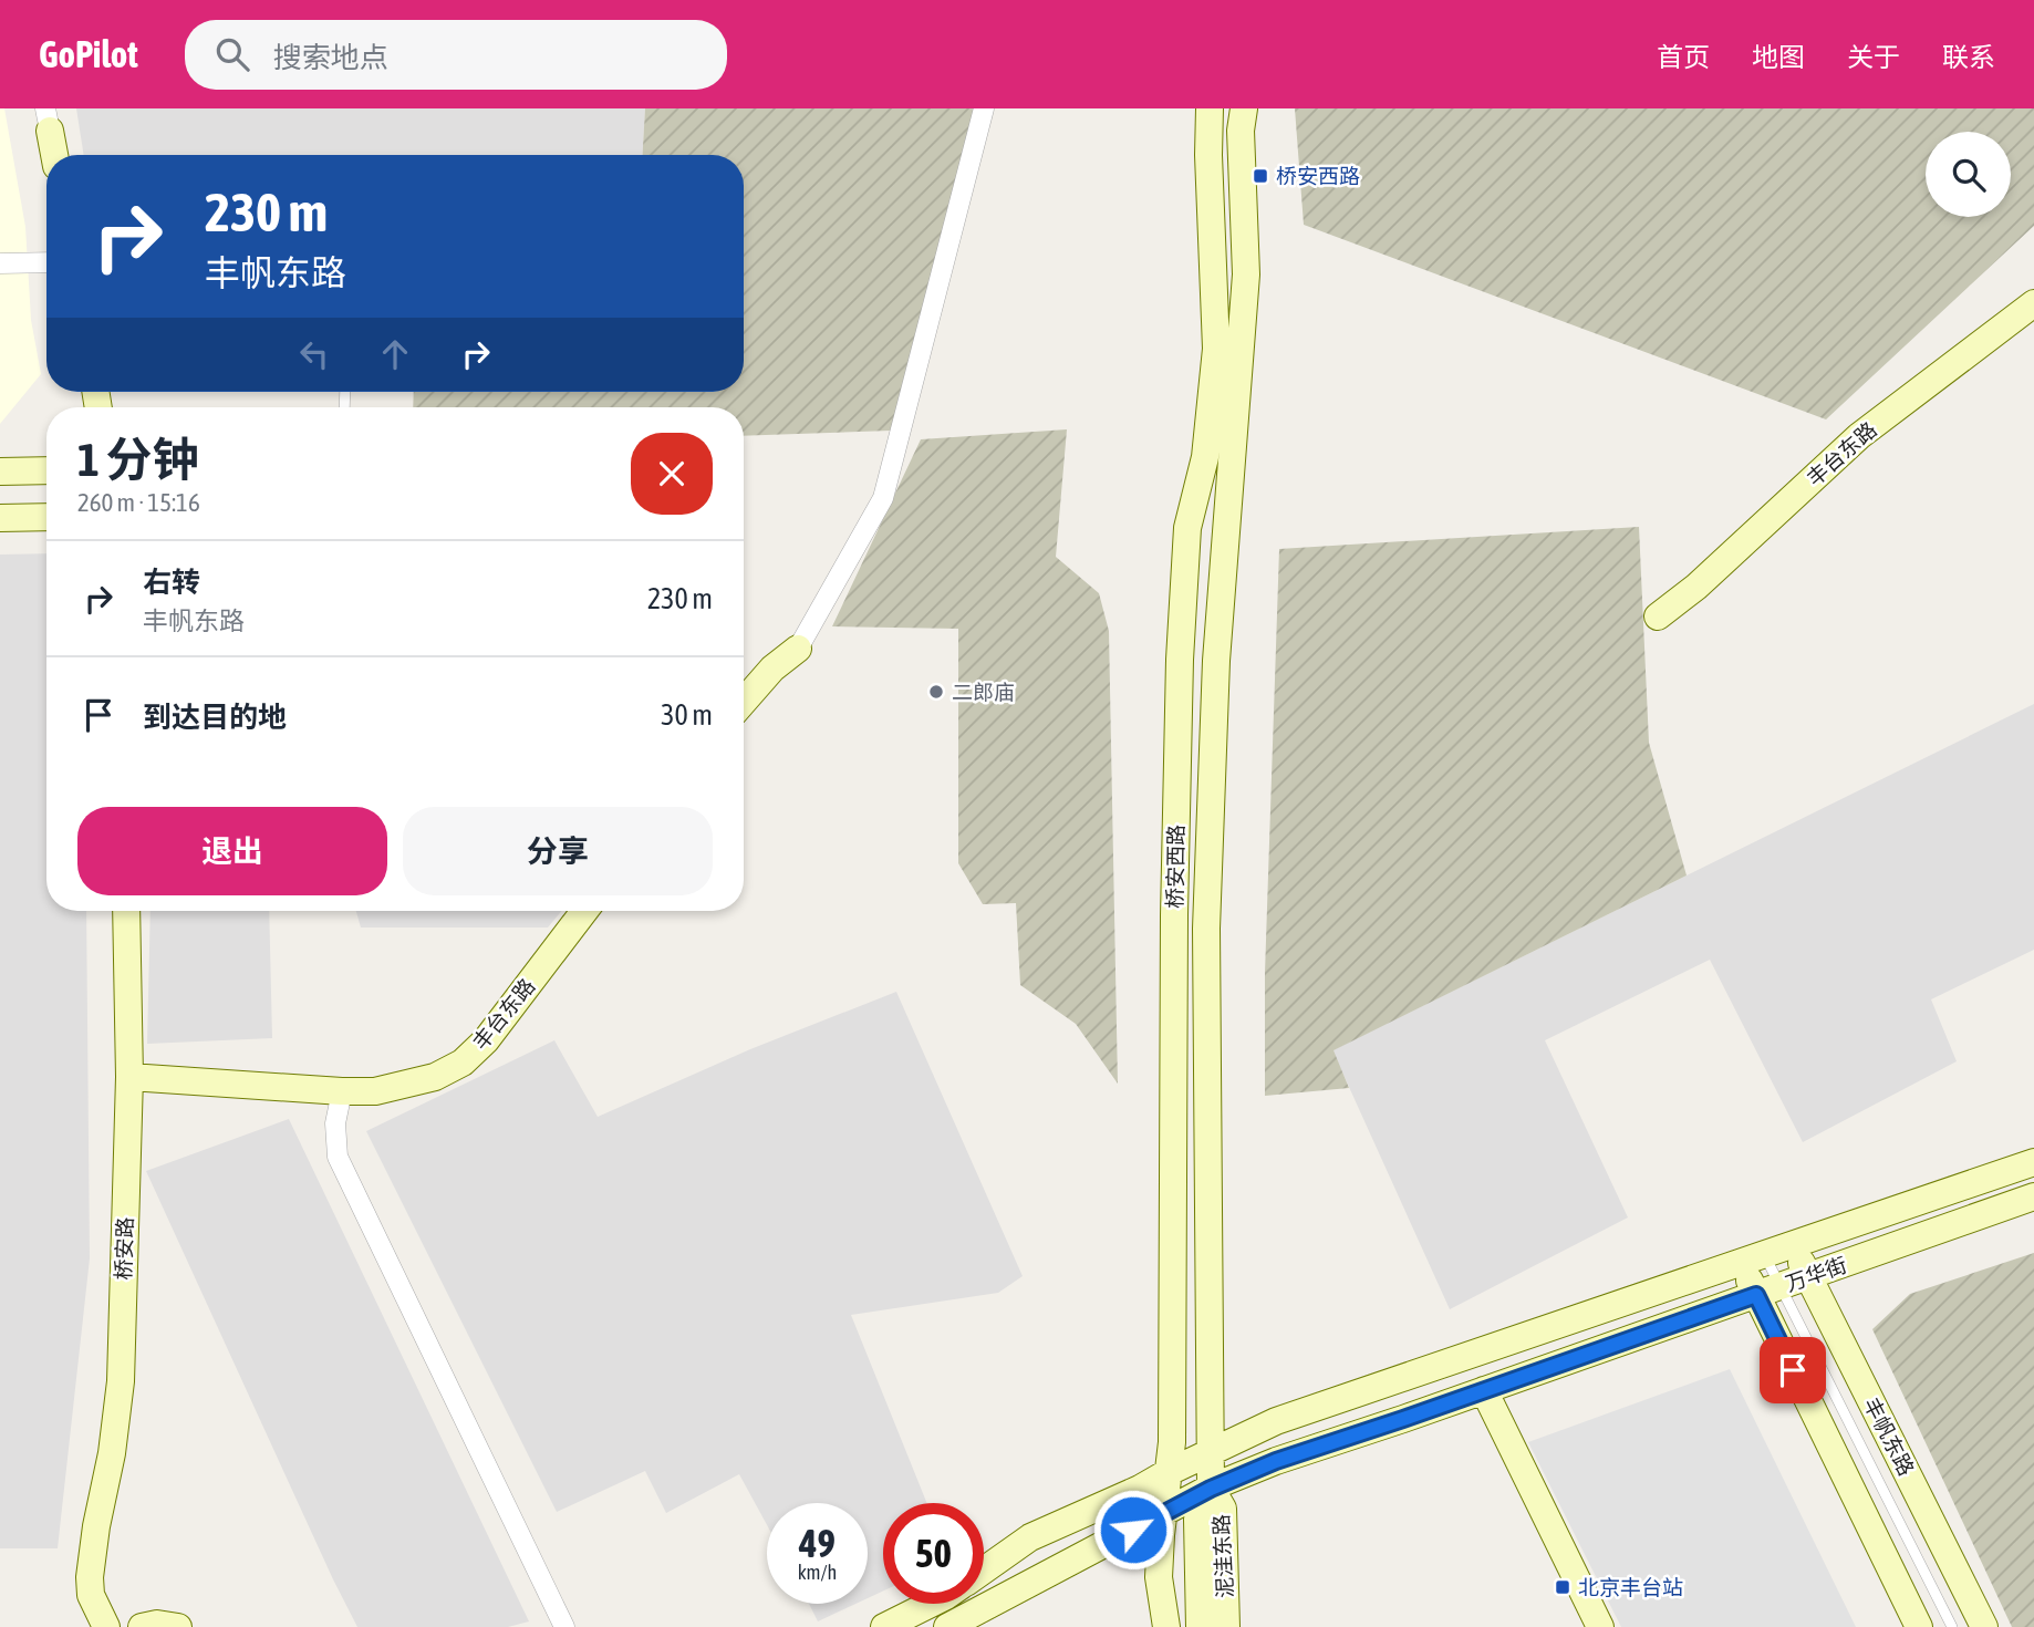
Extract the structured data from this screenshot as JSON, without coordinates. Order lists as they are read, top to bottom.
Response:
{
  "streets": {
    "main road": [
      "丰台东路",
      "桥安西路",
      "桥安路",
      "万华街",
      "丰帆东路",
      "泥洼东路"
    ]
  },
  "crossings": [
    ["桥安西路", "万华街"],
    ["桥安西路", "泥洼东路"],
    ["万华街", "丰帆东路"],
    ["万华街", "泥洼东路"]
  ],
  "places": {
    "transit": ["桥安西路", "北京丰台站"],
    "other": ["二郎庙"]
  },
  "page": {
    "header": "GoPilot",
    "search": "搜索地点",
    "nav": [
      "首页",
      "地图",
      "关于",
      "联系"
    ],
    "turn": ["230 m", "丰帆东路"],
    "heading": ["1 分钟", "260 m · 15:16"],
    "list": [
      {
        "name": "右转",
        "note": "丰帆东路",
        "value": "230 m"
      },
      {
        "name": "到达目的地",
        "value": "30 m"
      }
    ],
    "buttons": ["退出", "分享"],
    "speed": "49 km/h",
    "limit": "50"
  }
}
